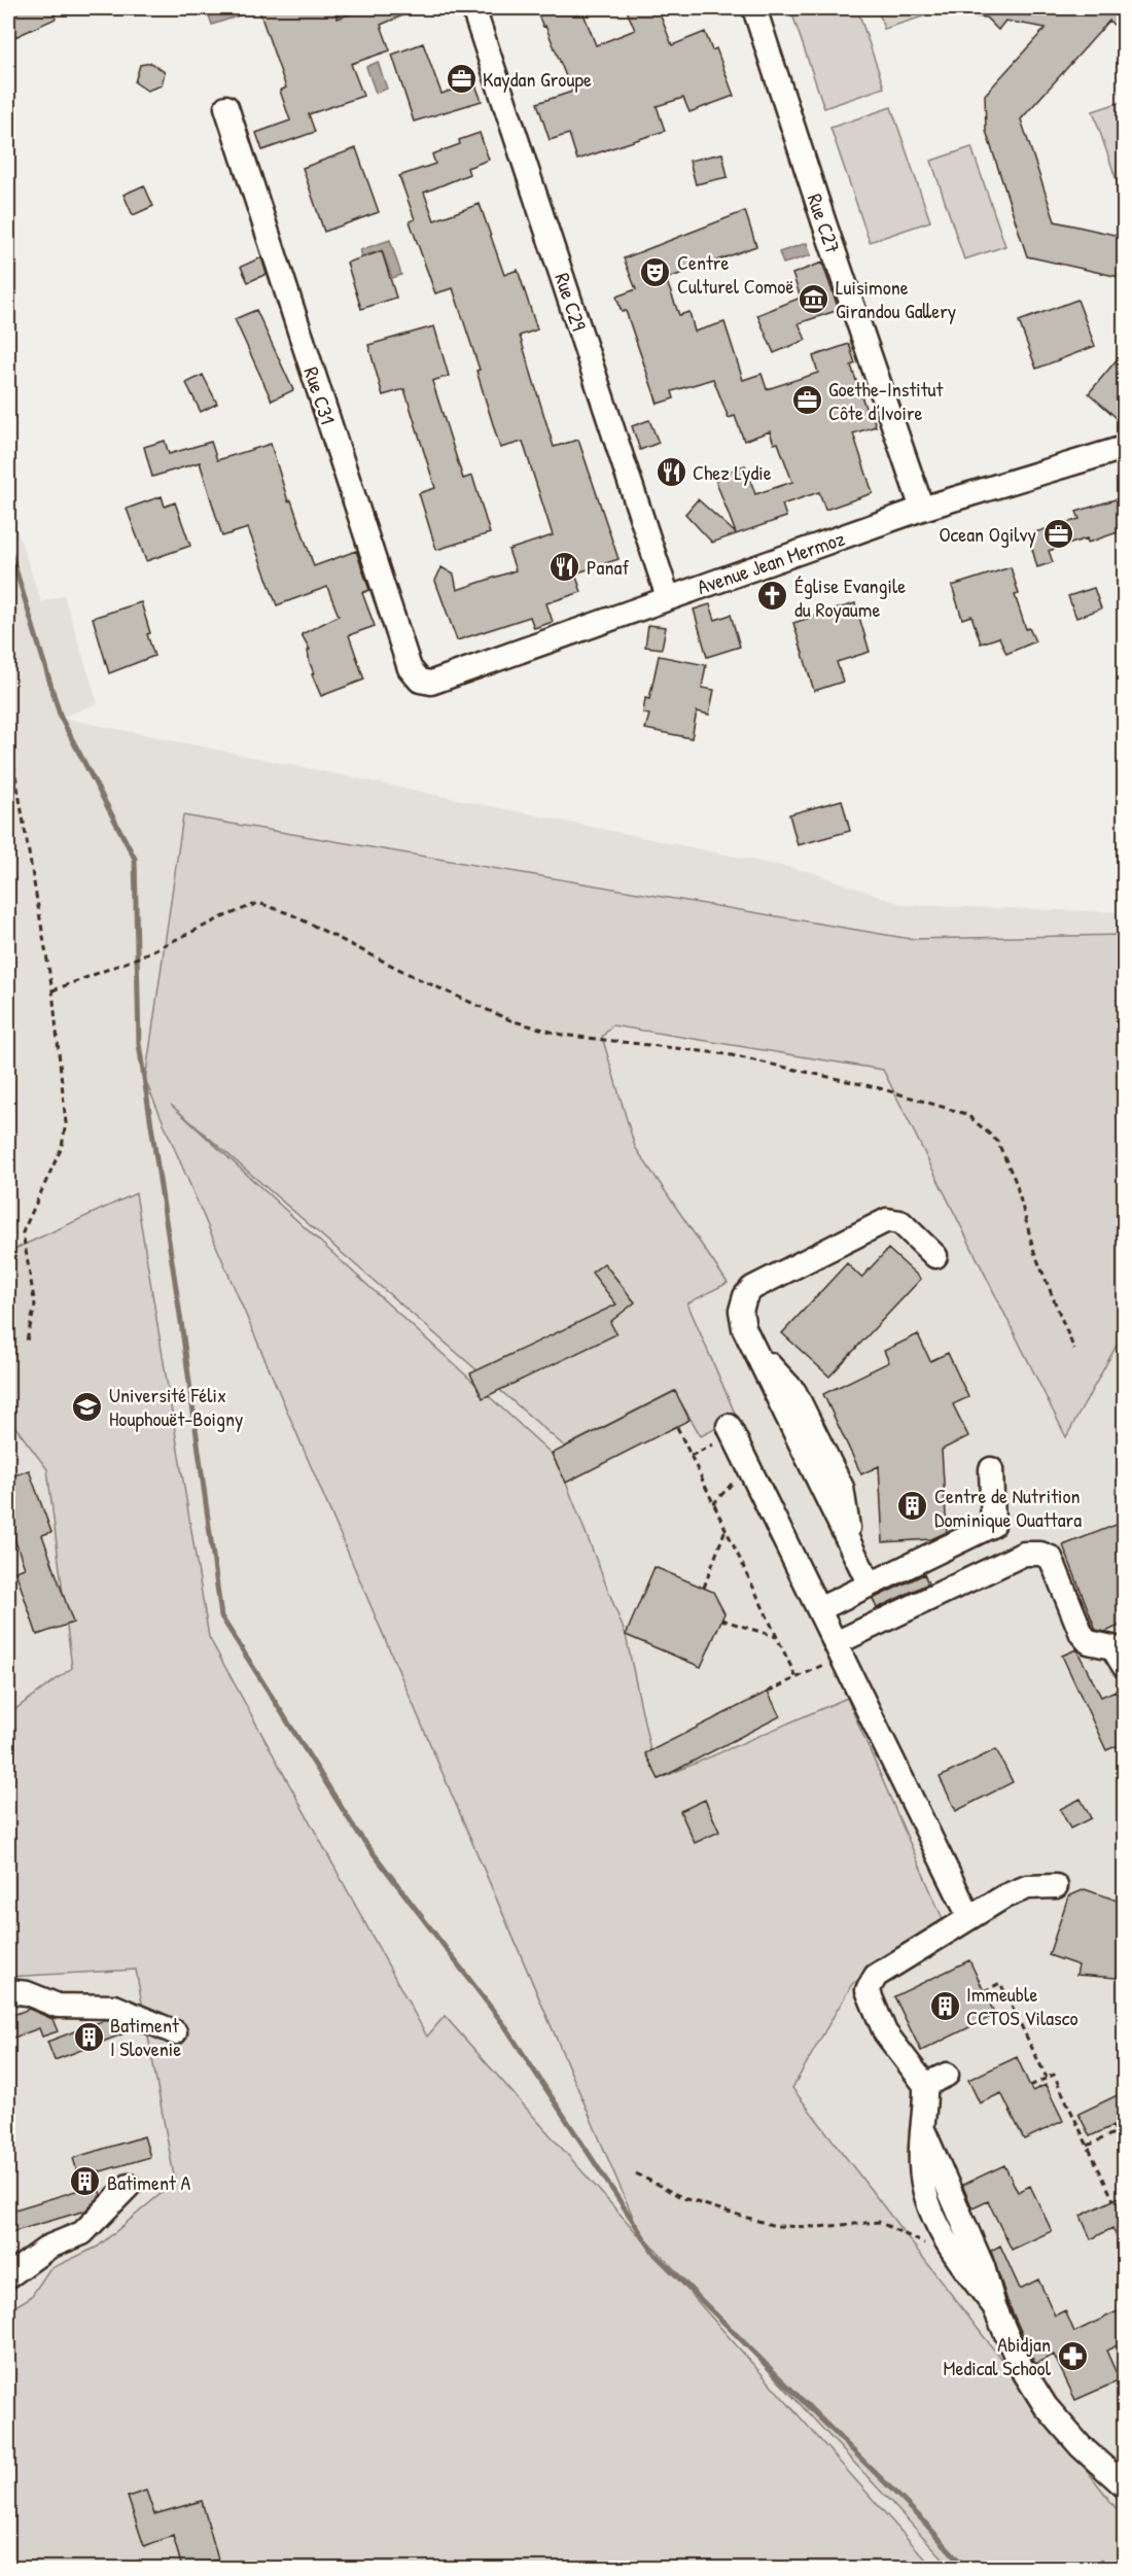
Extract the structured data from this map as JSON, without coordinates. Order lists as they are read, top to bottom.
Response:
{
  "streets": {
    "street": [
      "Rue C27",
      "Rue C29",
      "Rue C31",
      "Avenue Jean Mermoz"
    ]
  },
  "crossings": [
    ["Rue C27", "Avenue Jean Mermoz"],
    ["Rue C29", "Avenue Jean Mermoz"],
    ["Rue C31", "Avenue Jean Mermoz"]
  ],
  "places": {
    "office": ["Kaydan Groupe", "Goethe-Institut Côte d’Ivoire", "Ocean Ogilvy"],
    "theatre": ["Centre Culturel Comoë"],
    "museum": ["Luisimone Girandou Gallery"],
    "restaurant": ["Chez Lydie", "Panaf"],
    "church": ["Église Evangile du Royaume"],
    "school or university": ["Université Félix Houphouët-Boigny"],
    "building": [
      "Centre de Nutrition Dominique Ouattara",
      "Immeuble CCTOS Vilasco",
      "Batiment I Slovenie",
      "Batiment A"
    ],
    "pharmacy": ["Abidjan Medical School"]
  }
}
